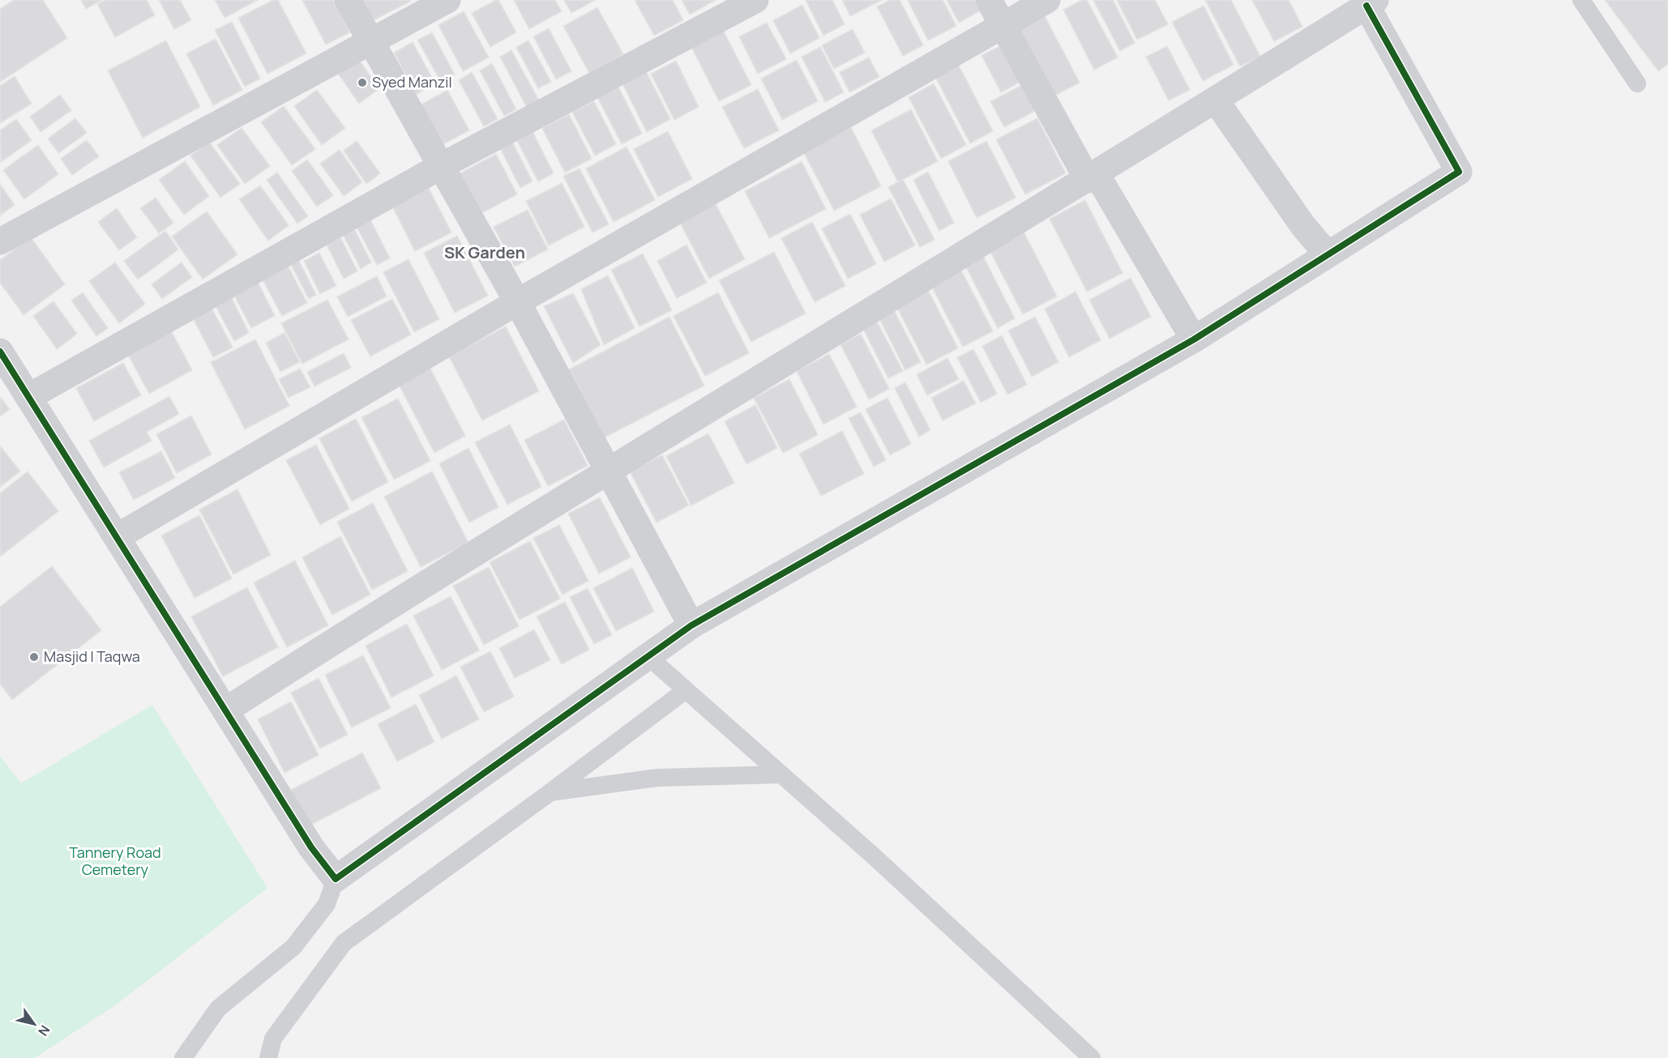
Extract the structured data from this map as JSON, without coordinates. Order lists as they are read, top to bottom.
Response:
{
  "districts": ["SK Garden"],
  "parks": ["Tannery Road Cemetery"],
  "places": ["Syed Manzil", "Masjid I Taqwa"],
  "north": "bottom right"
}
